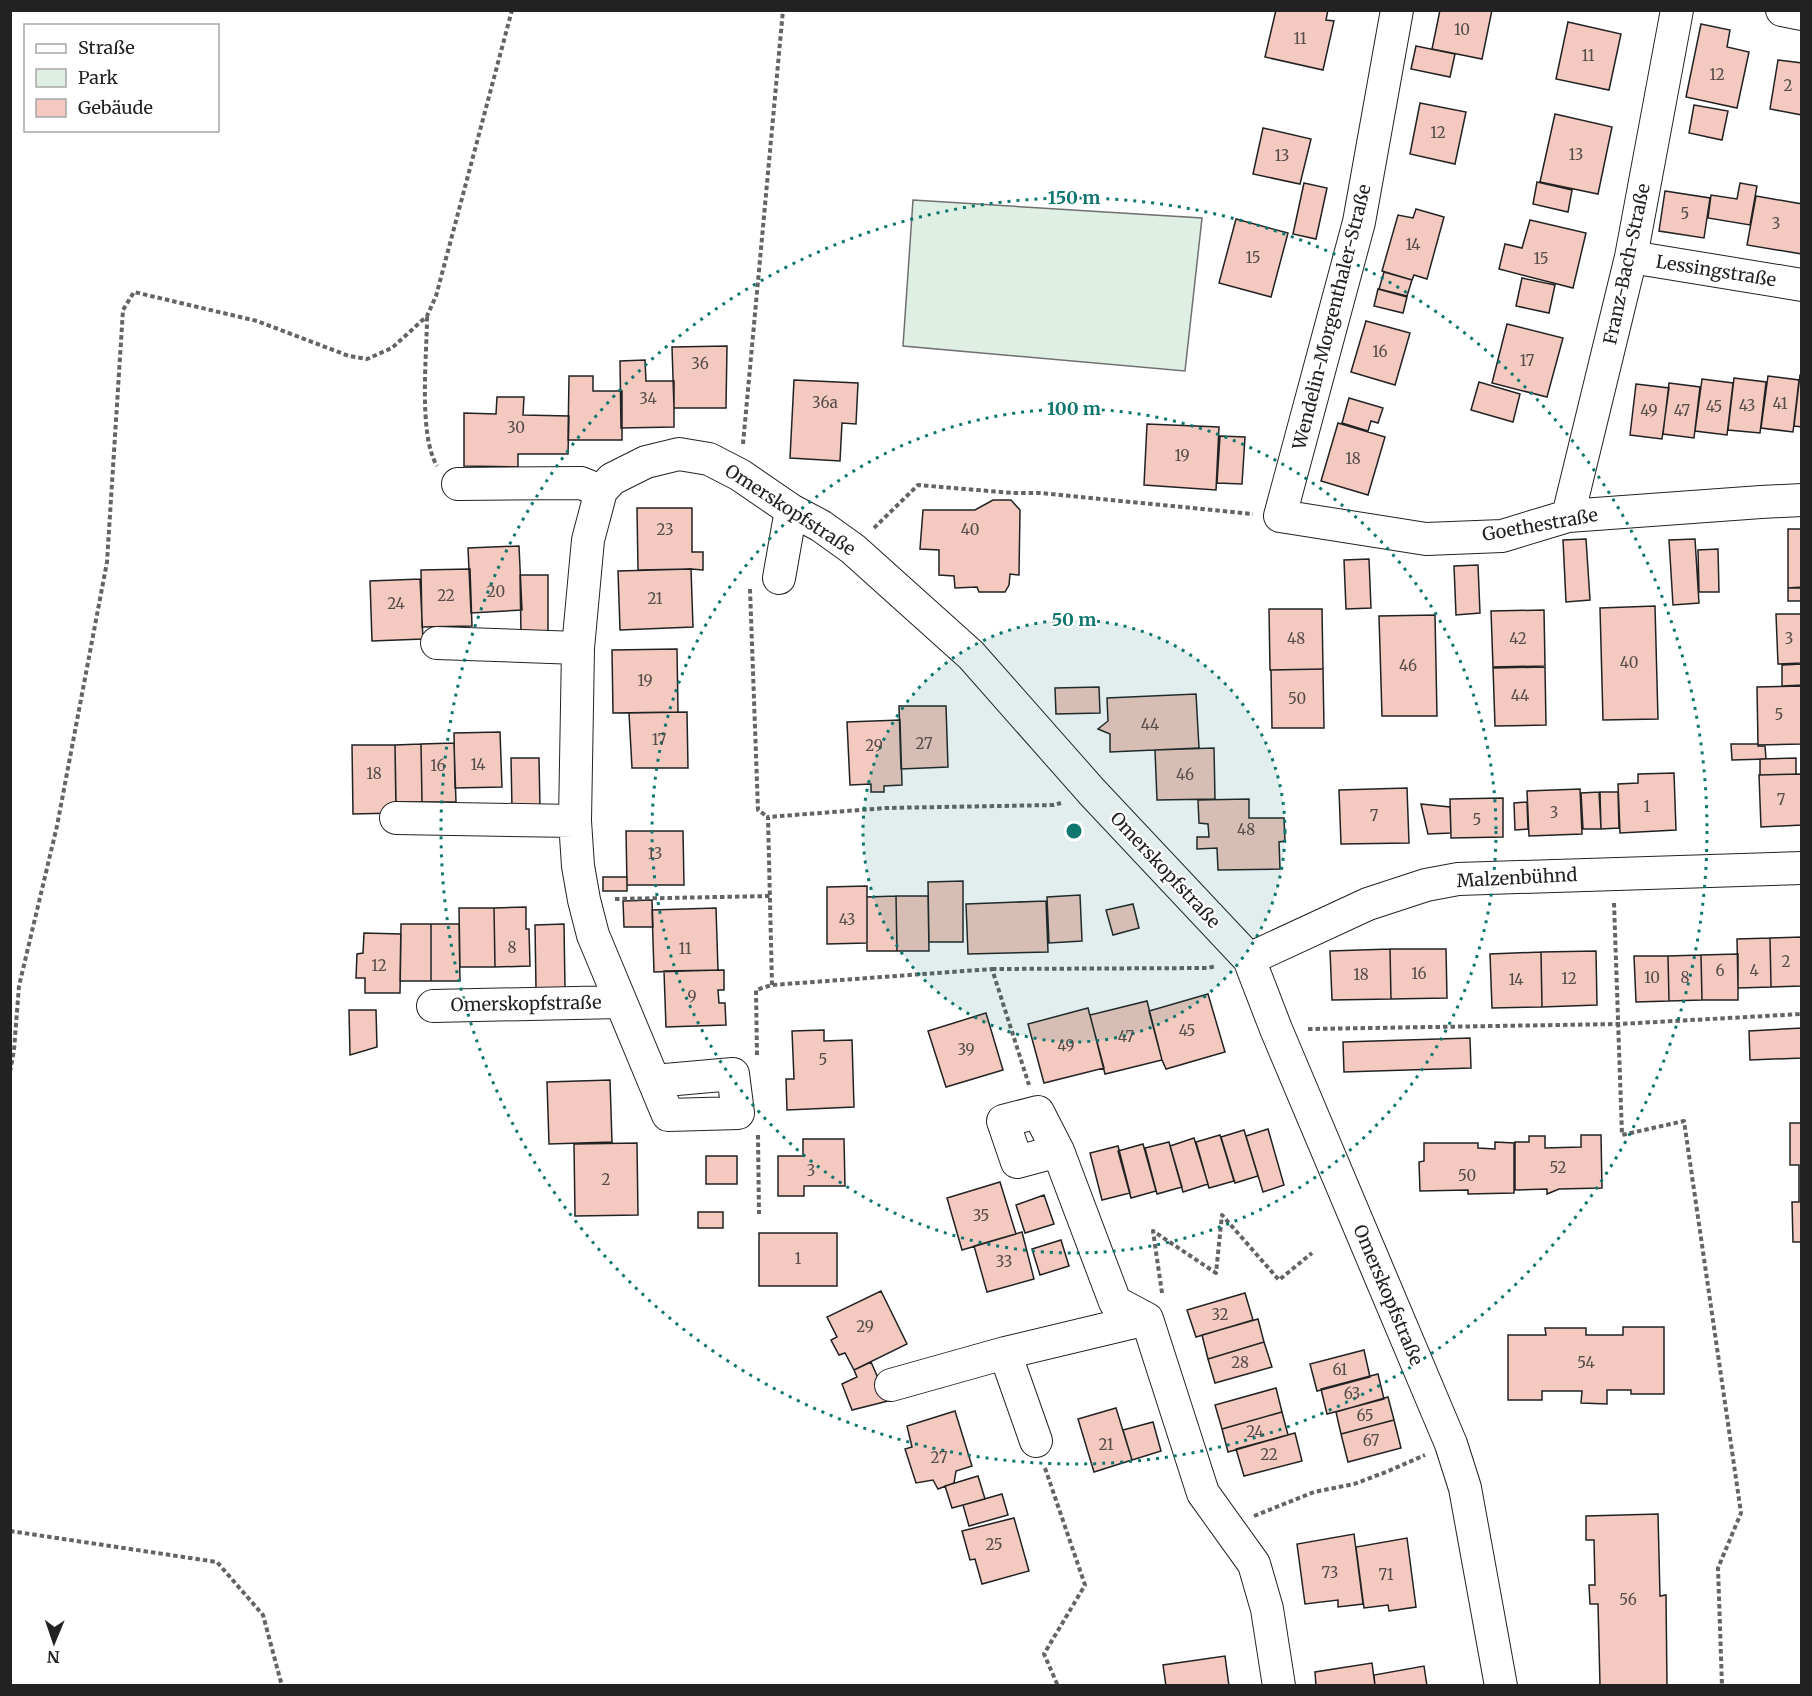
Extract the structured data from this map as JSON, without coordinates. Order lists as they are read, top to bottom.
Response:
{
  "streets": {
    "street": [
      "Franz-Bach-Straße",
      "Lessingstraße",
      "Wendelin-Morgenthaler-Straße",
      "Omerskopfstraße",
      "Goethestraße",
      "Malzenbühnd"
    ]
  },
  "crossings": [
    ["Franz-Bach-Straße", "Lessingstraße"],
    ["Franz-Bach-Straße", "Goethestraße"],
    ["Wendelin-Morgenthaler-Straße", "Goethestraße"],
    ["Omerskopfstraße", "Malzenbühnd"]
  ],
  "house_numbers": [
    "10",
    "11",
    "11",
    "12",
    "2",
    "12",
    "13",
    "13",
    "5",
    "3",
    "14",
    "15",
    "15",
    "16",
    "17",
    "36",
    "34",
    "36a",
    "41",
    "43",
    "45",
    "49",
    "47",
    "30",
    "19",
    "18",
    "23",
    "40",
    "20",
    "22",
    "21",
    "24",
    "48",
    "42",
    "3",
    "40",
    "46",
    "19",
    "44",
    "50",
    "5",
    "44",
    "17",
    "27",
    "29",
    "14",
    "16",
    "18",
    "46",
    "7",
    "1",
    "3",
    "7",
    "5",
    "48",
    "13",
    "43",
    "8",
    "11",
    "2",
    "12",
    "6",
    "4",
    "16",
    "18",
    "10",
    "8",
    "12",
    "14",
    "9",
    "45",
    "47",
    "49",
    "39",
    "5",
    "52",
    "3",
    "50",
    "2",
    "35",
    "1",
    "33",
    "32",
    "29",
    "28",
    "54",
    "61",
    "63",
    "65",
    "24",
    "67",
    "21",
    "22",
    "27",
    "25",
    "73",
    "71",
    "56"
  ],
  "legend": ["Straße", "Park", "Gebäude"],
  "north": "bottom",
  "rings": ["150 m", "100 m", "50 m"]
}
